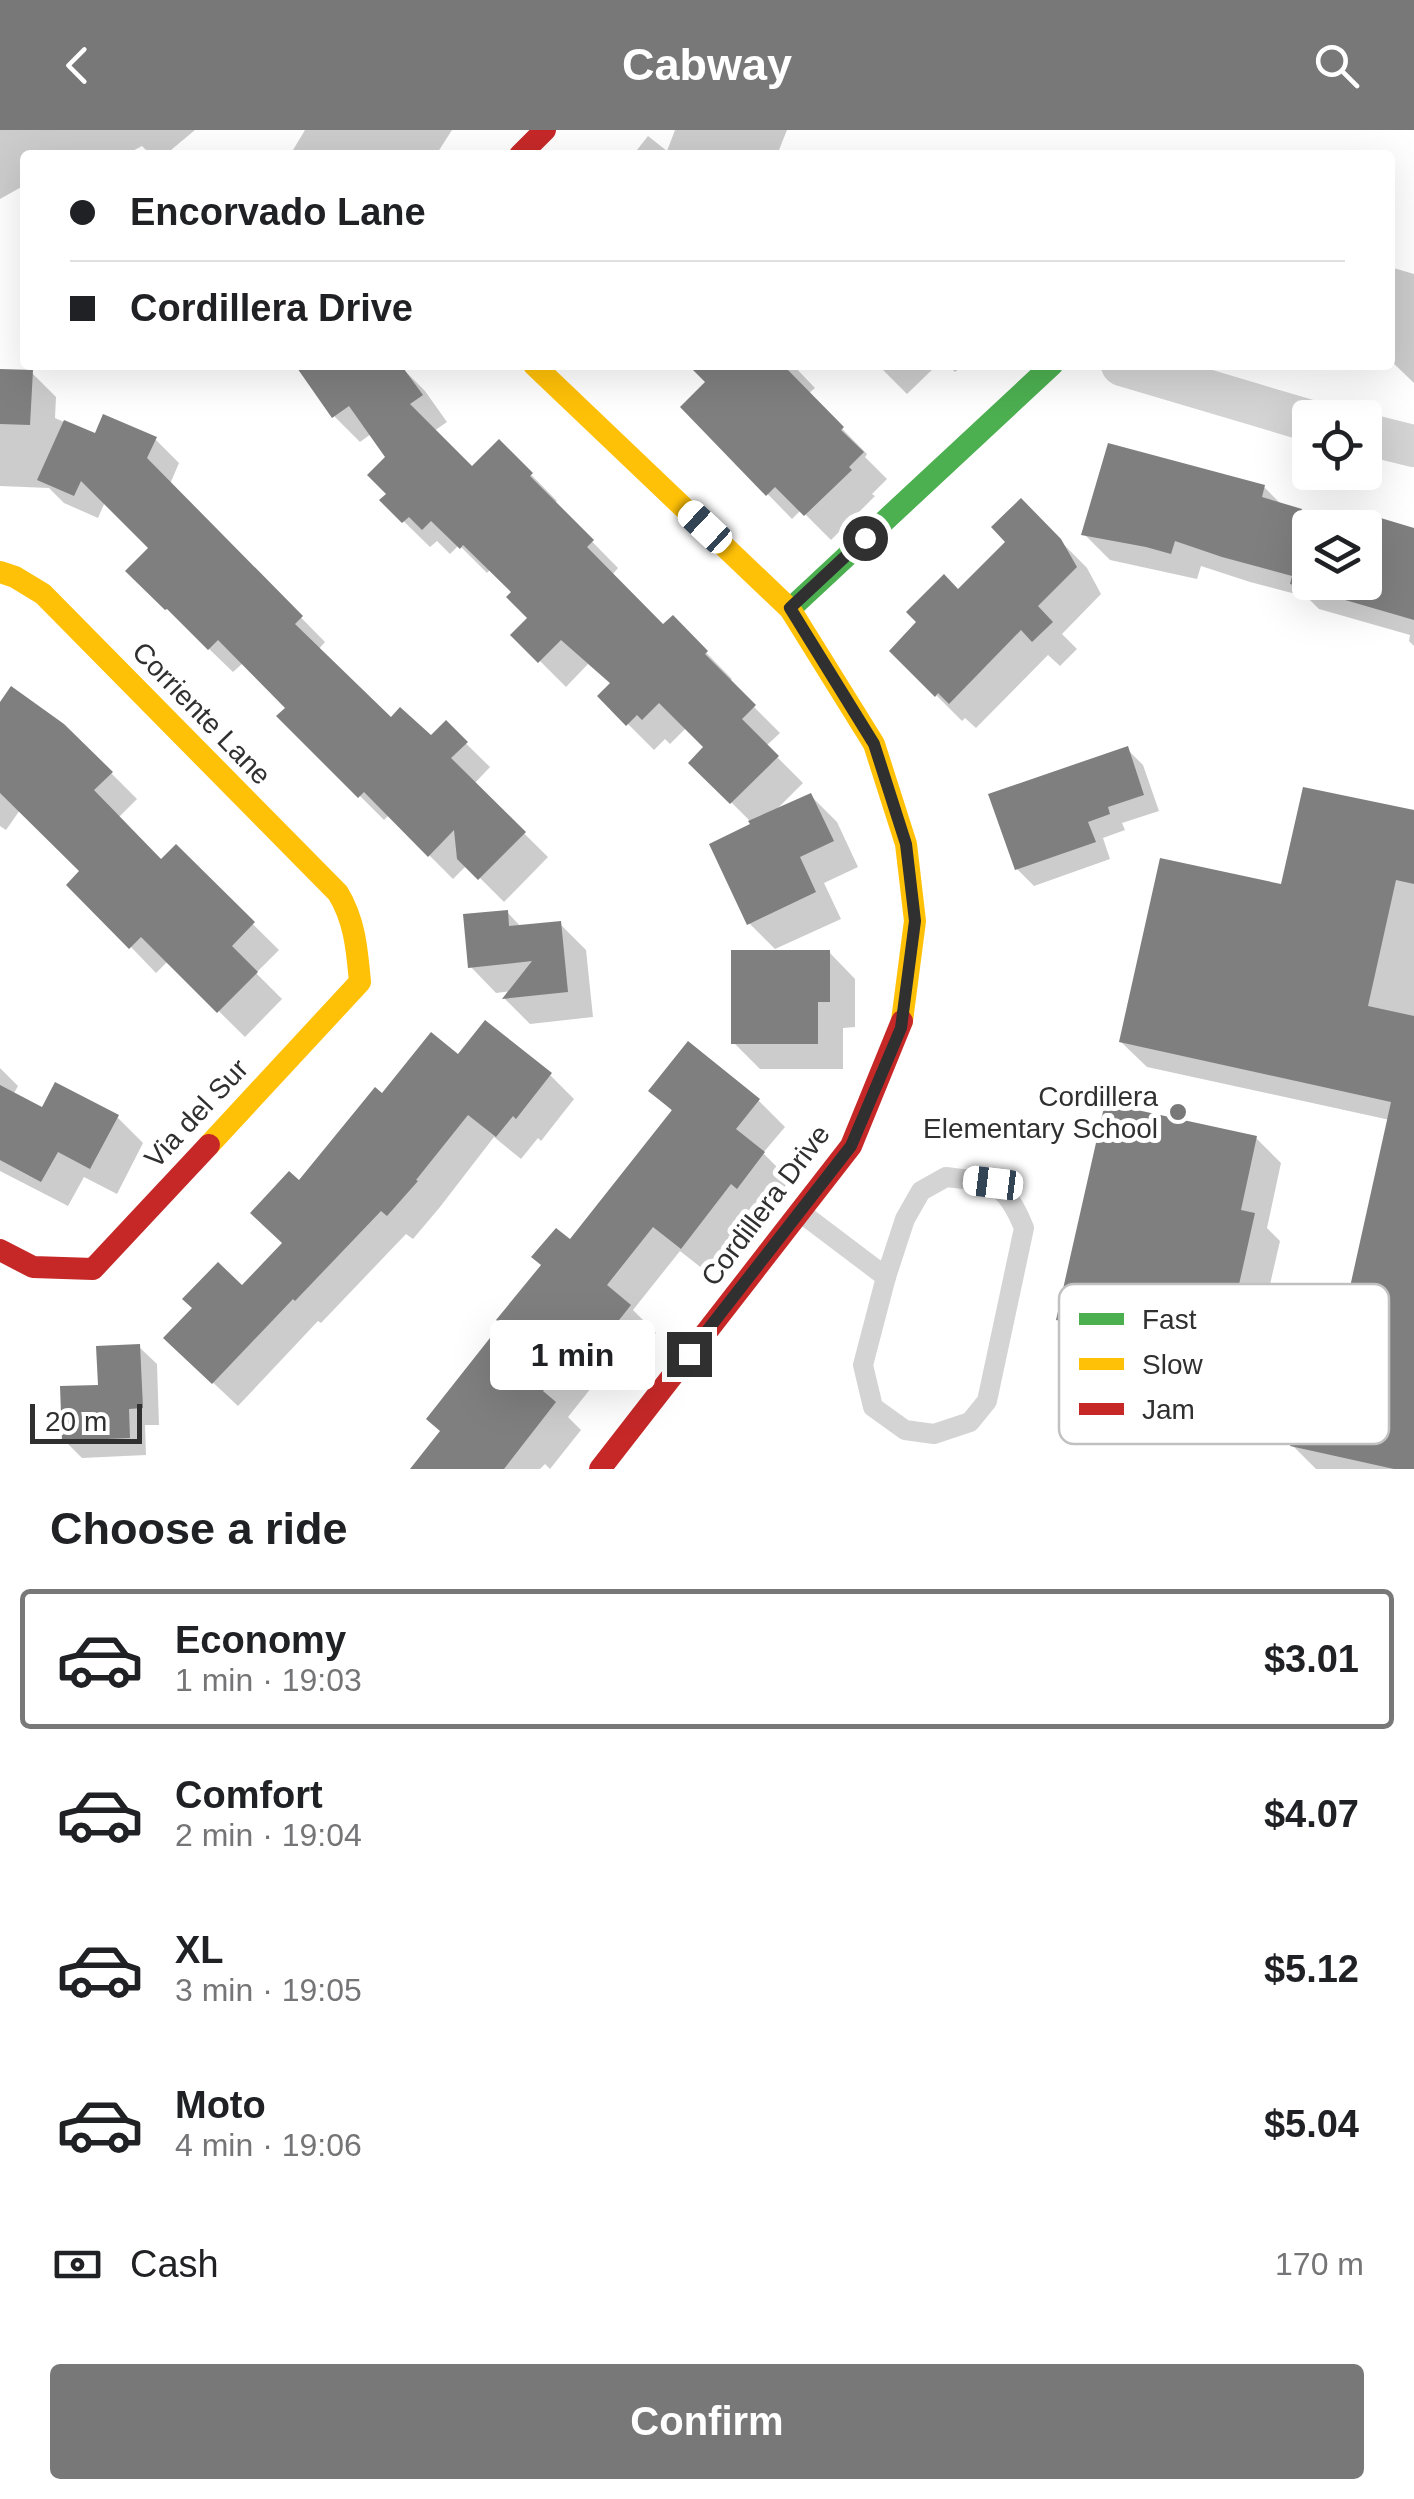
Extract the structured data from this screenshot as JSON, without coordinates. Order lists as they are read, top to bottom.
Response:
{
  "streets": {
    "street": ["Corriente Lane", "Via del Sur", "Cordillera Drive"]
  },
  "crossings": [
    ["Corriente Lane", "Via del Sur"]
  ],
  "places": ["Cordillera Elementary School"],
  "legend": ["Fast", "Slow", "Jam"],
  "scale_bar": "20 m",
  "page": {
    "header": "Cabway",
    "banner": ["Encorvado Lane", "Cordillera Drive"],
    "bubble": "1 min",
    "scale": "20 m",
    "heading": "Choose a ride",
    "list": [
      {
        "name": "Economy",
        "note": "1 min · 19:03",
        "value": "$3.01"
      },
      {
        "name": "Comfort",
        "note": "2 min · 19:04",
        "value": "$4.07"
      },
      {
        "name": "XL",
        "note": "3 min · 19:05",
        "value": "$5.12"
      },
      {
        "name": "Moto",
        "note": "4 min · 19:06",
        "value": "$5.04"
      }
    ],
    "pay": ["Cash", "170 m"],
    "buttons": "Confirm"
  }
}
